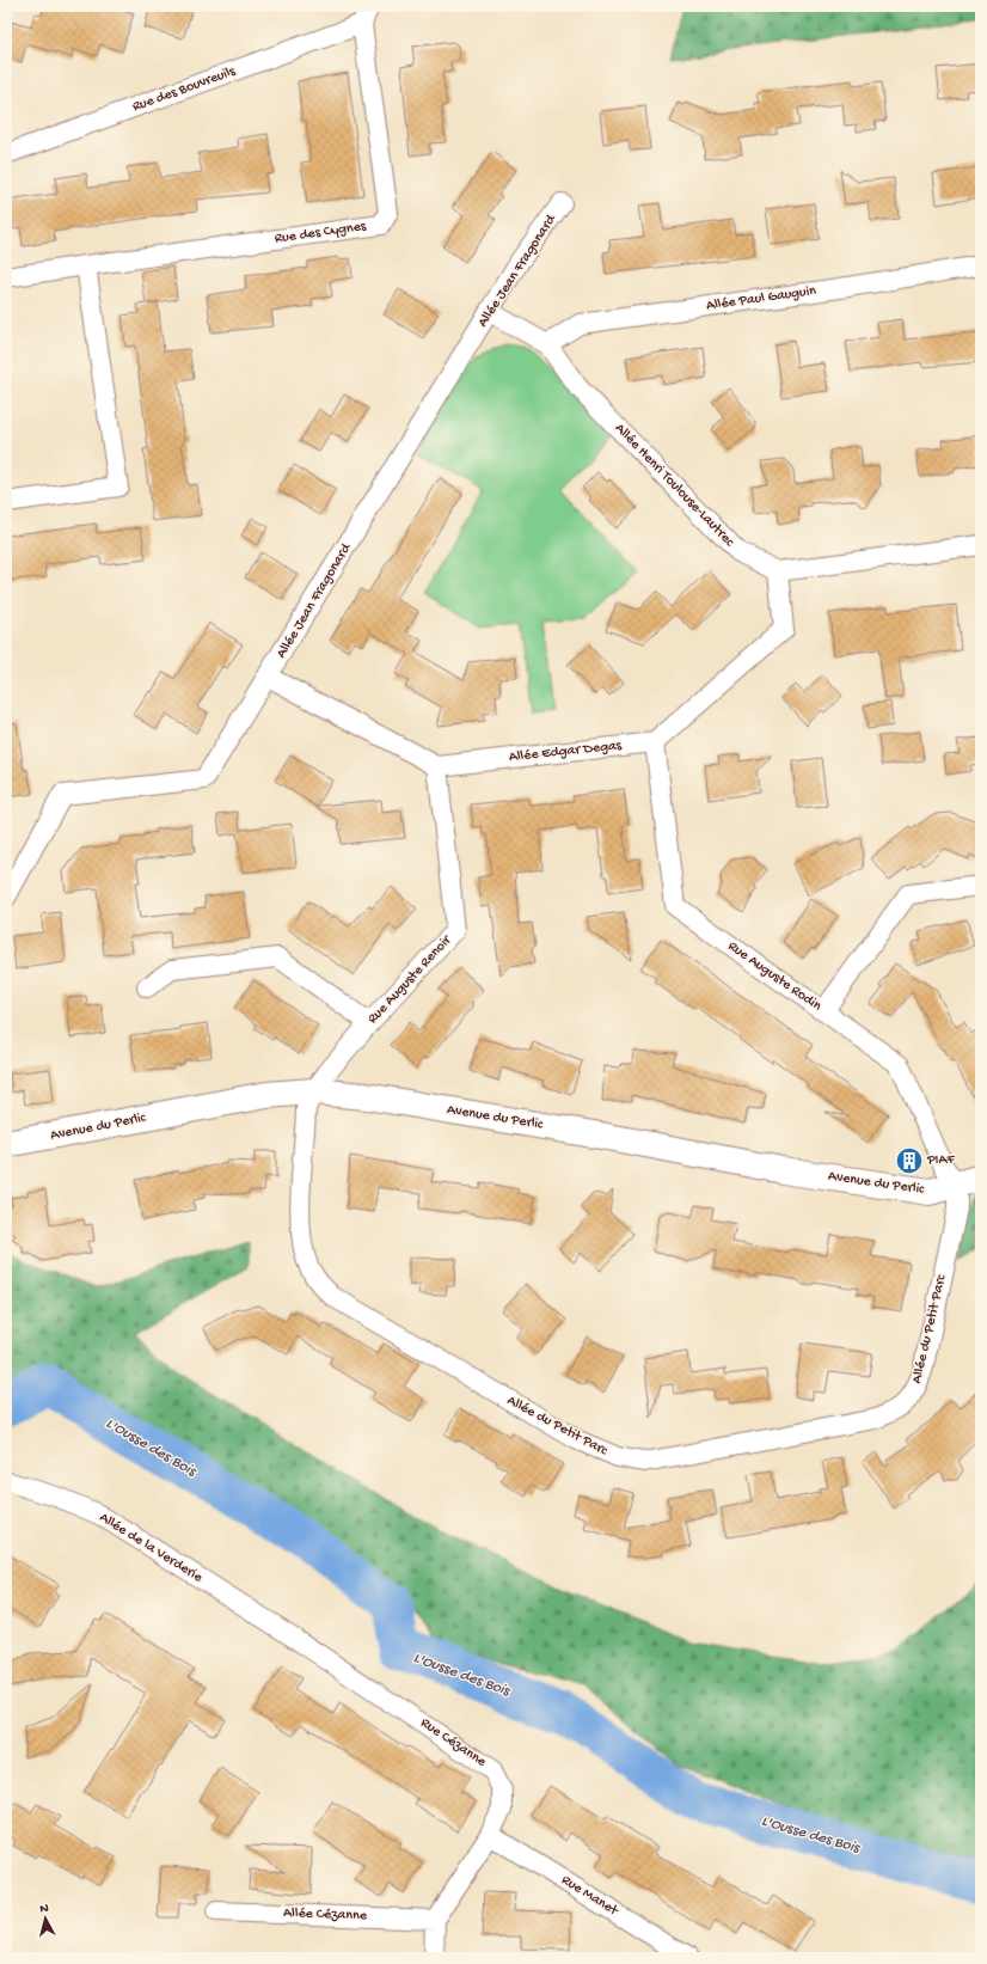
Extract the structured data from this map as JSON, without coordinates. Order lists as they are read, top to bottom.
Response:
{
  "streets": {
    "street": [
      "Rue des Bouvreuils",
      "Rue des Cygnes",
      "Allée Jean Fragonard",
      "Allée Paul Gauguin",
      "Allée Henri Toulouse-Lautrec",
      "Allée Edgar Degas",
      "Rue Auguste Rodin",
      "Rue Auguste Renoir",
      "Avenue du Perlic",
      "Allée du Petit Parc",
      "Allée de la Verderie",
      "Rue Cézanne",
      "Rue Manet",
      "Allée Cézanne"
    ]
  },
  "crossings": [
    ["Rue des Bouvreuils", "Rue des Cygnes"],
    ["Allée Jean Fragonard", "Allée Henri Toulouse-Lautrec"],
    ["Allée Paul Gauguin", "Allée Henri Toulouse-Lautrec"],
    ["Allée Edgar Degas", "Rue Auguste Rodin"],
    ["Allée Edgar Degas", "Rue Auguste Renoir"],
    ["Rue Auguste Rodin", "Avenue du Perlic"],
    ["Rue Auguste Rodin", "Allée du Petit Parc"],
    ["Rue Auguste Renoir", "Avenue du Perlic"],
    ["Rue Auguste Renoir", "Allée du Petit Parc"],
    ["Avenue du Perlic", "Allée du Petit Parc"],
    ["Allée de la Verderie", "Rue Cézanne"],
    ["Rue Cézanne", "Rue Manet"],
    ["Rue Cézanne", "Allée Cézanne"]
  ],
  "water": ["L'Ousse des Bois"],
  "places": {
    "building": ["PIAF"]
  },
  "north": "top"
}
